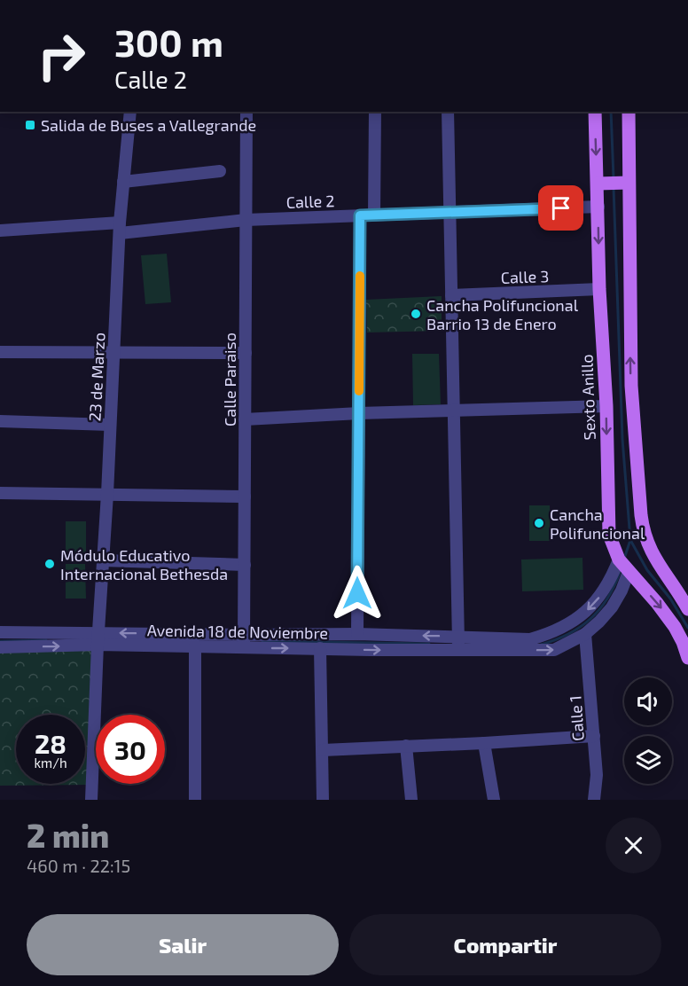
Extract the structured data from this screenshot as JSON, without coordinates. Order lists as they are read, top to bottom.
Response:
{
  "streets": {
    "main road": ["Sexto Anillo"],
    "street": [
      "Calle 2",
      "Calle 3",
      "23 de Marzo",
      "Calle Paraiso",
      "Avenida 18 de Noviembre",
      "Calle 1"
    ]
  },
  "crossings": [
    ["Calle 2", "23 de Marzo"],
    ["Calle 2", "Calle Paraiso"],
    ["Calle 2", "Sexto Anillo"],
    ["Calle 3", "Sexto Anillo"],
    ["23 de Marzo", "Avenida 18 de Noviembre"],
    ["Calle Paraiso", "Avenida 18 de Noviembre"],
    ["Sexto Anillo", "Avenida 18 de Noviembre"],
    ["Avenida 18 de Noviembre", "Calle 1"]
  ],
  "places": {
    "transit": ["Salida de Buses a Vallegrande"],
    "other": ["Cancha Polifuncional Barrio 13 de Enero", "Cancha Polifuncional", "Módulo Educativo Internacional Bethesda"]
  },
  "page": {
    "turn": ["300 m", "Calle 2"],
    "speed": "28 km/h",
    "limit": "30",
    "heading": ["2 min", "460 m · 22:15"],
    "buttons": ["Salir", "Compartir"]
  }
}
